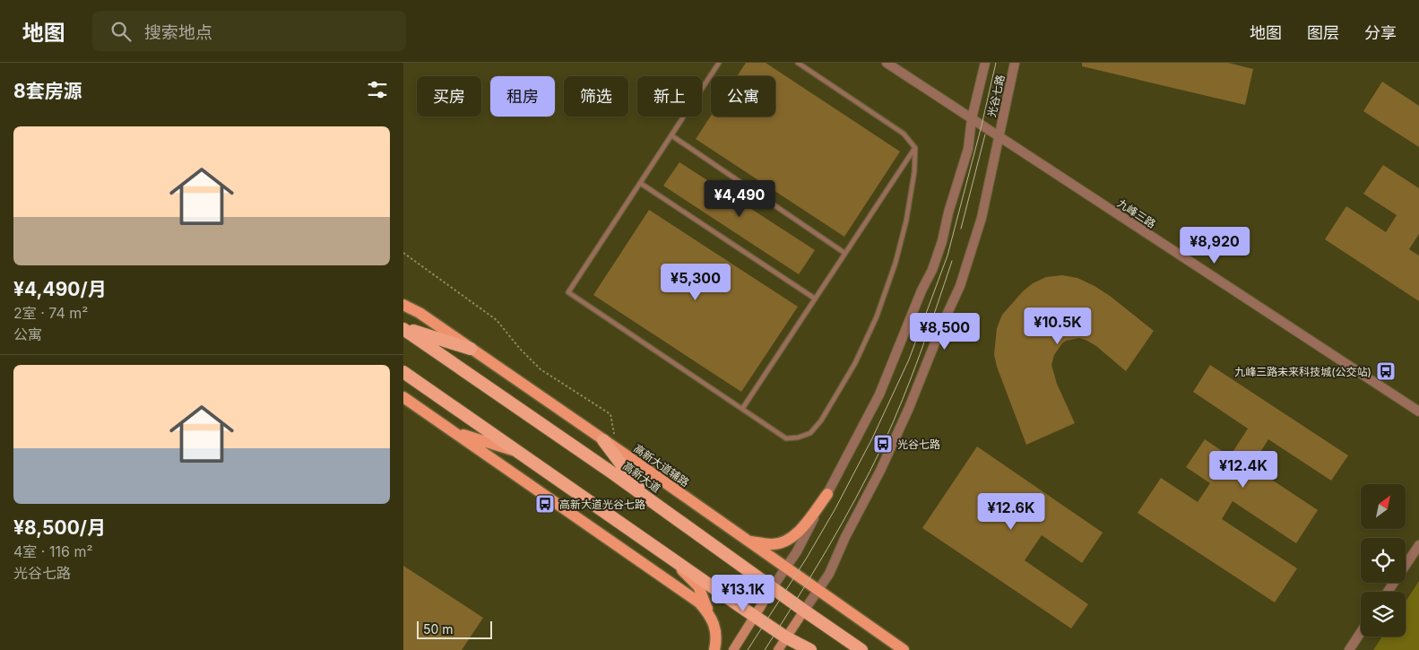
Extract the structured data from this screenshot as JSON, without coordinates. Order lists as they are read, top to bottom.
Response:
{
  "streets": {
    "highway": ["高新大道"],
    "main road": ["光谷七路", "高新大道辅路"],
    "street": ["九峰三路"]
  },
  "crossings": [
    ["光谷七路", "九峰三路"],
    ["光谷七路", "高新大道辅路"],
    ["光谷七路", "高新大道"]
  ],
  "places": {
    "bus stop": ["九峰三路未来科技城(公交站)", "光谷七路", "高新大道光谷七路"]
  },
  "scale_bar": "50 m",
  "north": "top right",
  "page": {
    "header": "地图",
    "search": "搜索地点",
    "nav": ["地图", "图层", "分享"],
    "heading": "8套房源",
    "chip": [
      "买房",
      "租房",
      "筛选",
      "新上",
      "公寓"
    ],
    "list": [
      {
        "name": "¥4,490/月",
        "note": "2室 · 74 m² · 公寓"
      },
      {
        "name": "¥8,500/月",
        "note": "4室 · 116 m² · 光谷七路"
      }
    ],
    "price": [
      "¥4,490",
      "¥8,920",
      "¥5,300",
      "¥10.5K",
      "¥8,500",
      "¥12.4K",
      "¥12.6K",
      "¥13.1K"
    ],
    "scale": "50 m"
  }
}
